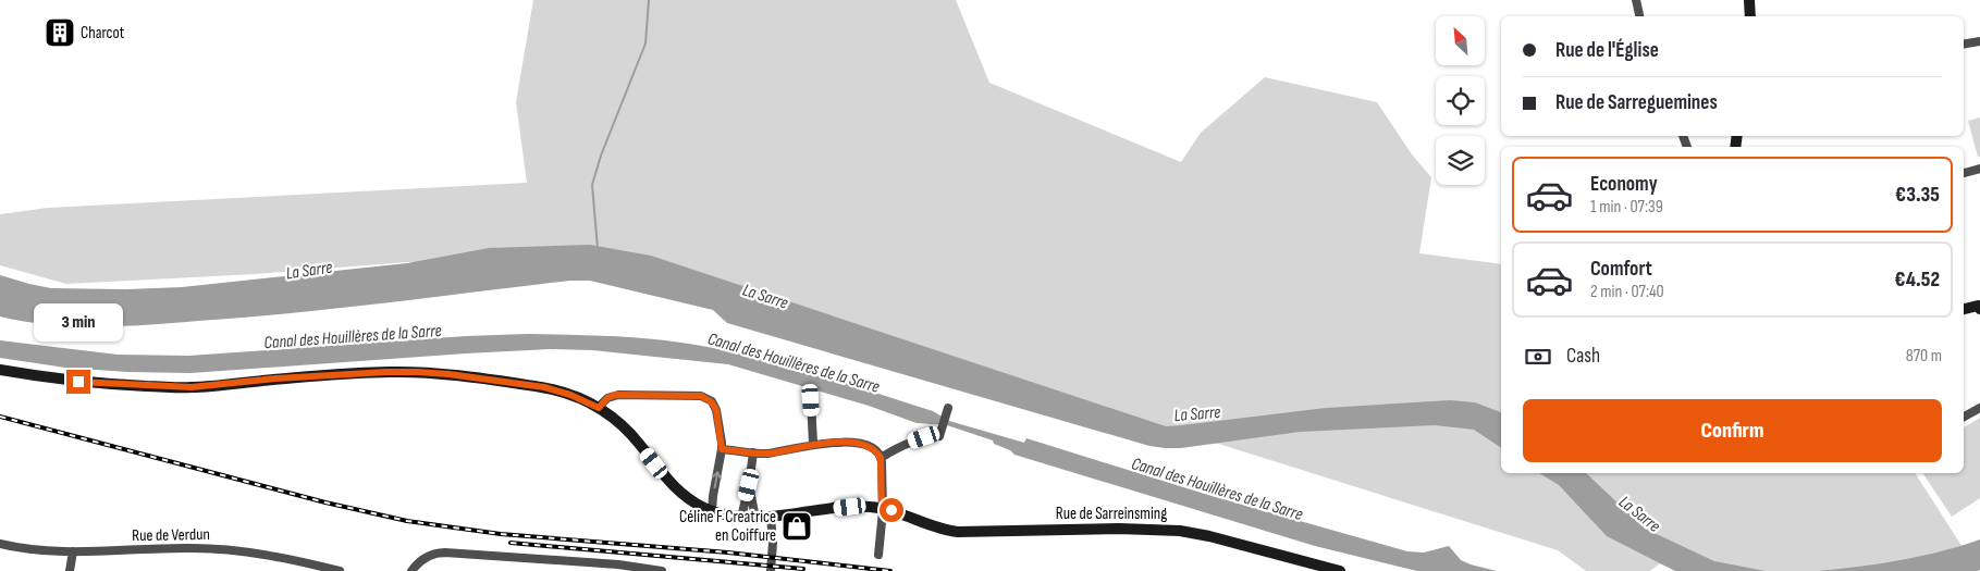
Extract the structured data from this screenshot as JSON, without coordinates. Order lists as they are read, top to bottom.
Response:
{
  "streets": {
    "street": ["Rue de Sarreinsming", "Rue de Verdun"]
  },
  "water": ["La Sarre", "Canal des Houillères de la Sarre"],
  "places": {
    "building": ["Charcot"],
    "shop": ["Céline F Creatrice en Coiffure"]
  },
  "north": "top left",
  "page": {
    "banner": ["Rue de l'Église", "Rue de Sarreguemines"],
    "list": [
      {
        "name": "Economy",
        "note": "1 min · 07:39",
        "value": "€3.35"
      },
      {
        "name": "Comfort",
        "note": "2 min · 07:40",
        "value": "€4.52"
      }
    ],
    "bubble": "3 min",
    "pay": ["Cash", "870 m"],
    "buttons": "Confirm"
  }
}
